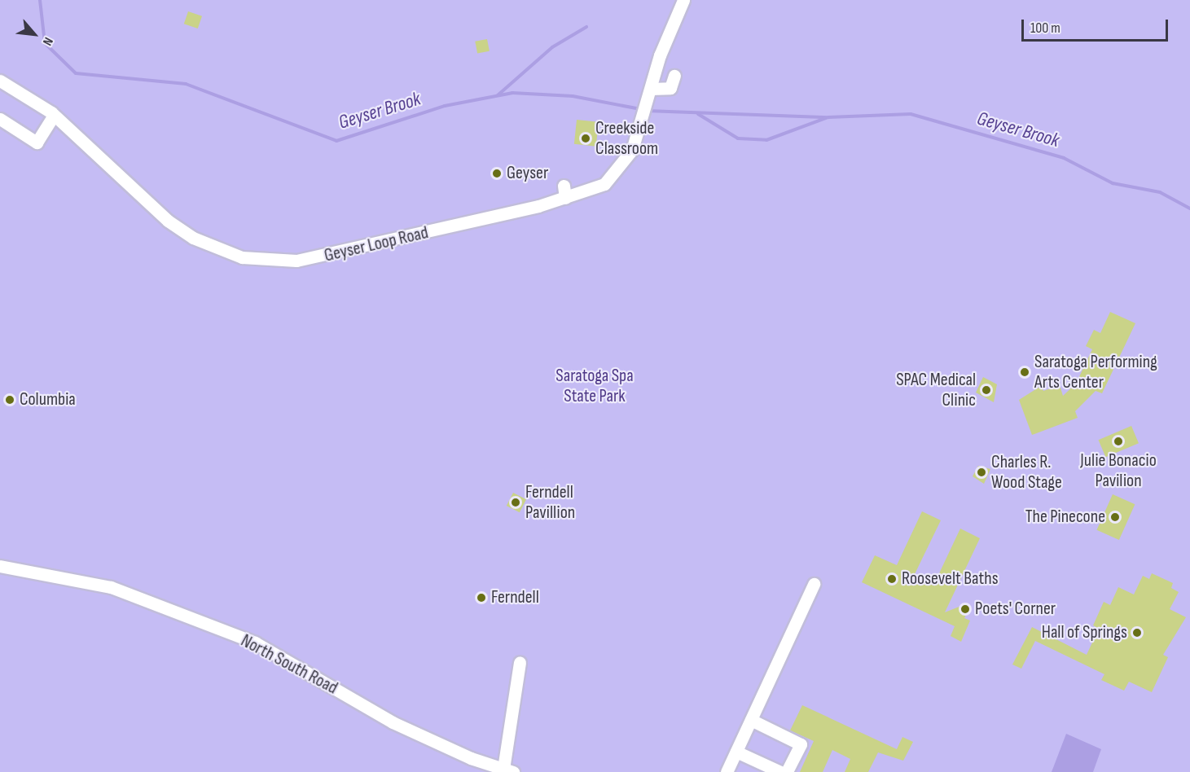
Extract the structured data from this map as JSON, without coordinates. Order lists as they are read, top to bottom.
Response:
{
  "streets": {
    "street": ["Geyser Loop Road", "North South Road"]
  },
  "water": ["Geyser Brook"],
  "parks": ["Saratoga Spa State Park"],
  "places": [
    "Creekside Classroom",
    "Geyser",
    "Saratoga Performing Arts Center",
    "SPAC Medical Clinic",
    "Columbia",
    "Julie Bonacio Pavilion",
    "Charles R. Wood Stage",
    "Ferndell Pavillion",
    "The Pinecone",
    "Roosevelt Baths",
    "Ferndell",
    "Poets' Corner",
    "Hall of Springs"
  ],
  "scale_bar": "100 m",
  "north": "bottom right"
}
